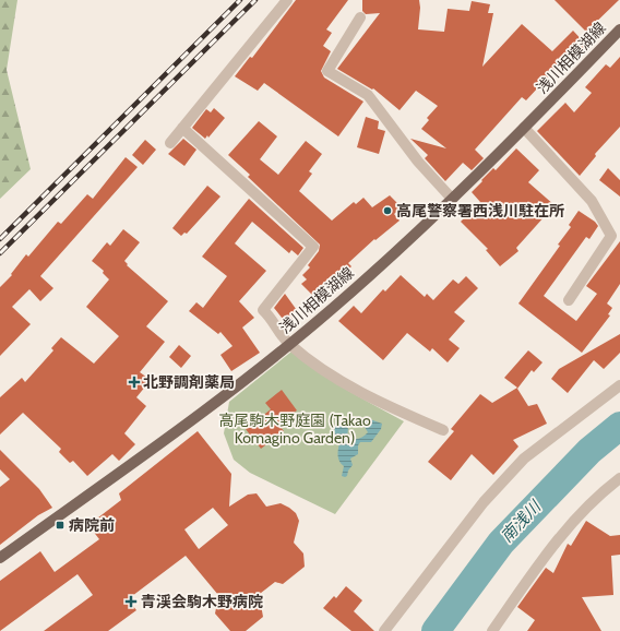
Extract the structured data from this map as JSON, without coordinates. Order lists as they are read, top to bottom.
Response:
{
  "streets": {
    "main road": ["浅川相模湖線"]
  },
  "water": ["南浅川"],
  "parks": ["高尾駒木野庭園 (Takao Komagino Garden)"],
  "places": {
    "other": ["高尾警察署西浅川駐在所"],
    "health": ["北野調剤薬局", "青渓会駒木野病院"],
    "transit": ["病院前"]
  }
}
